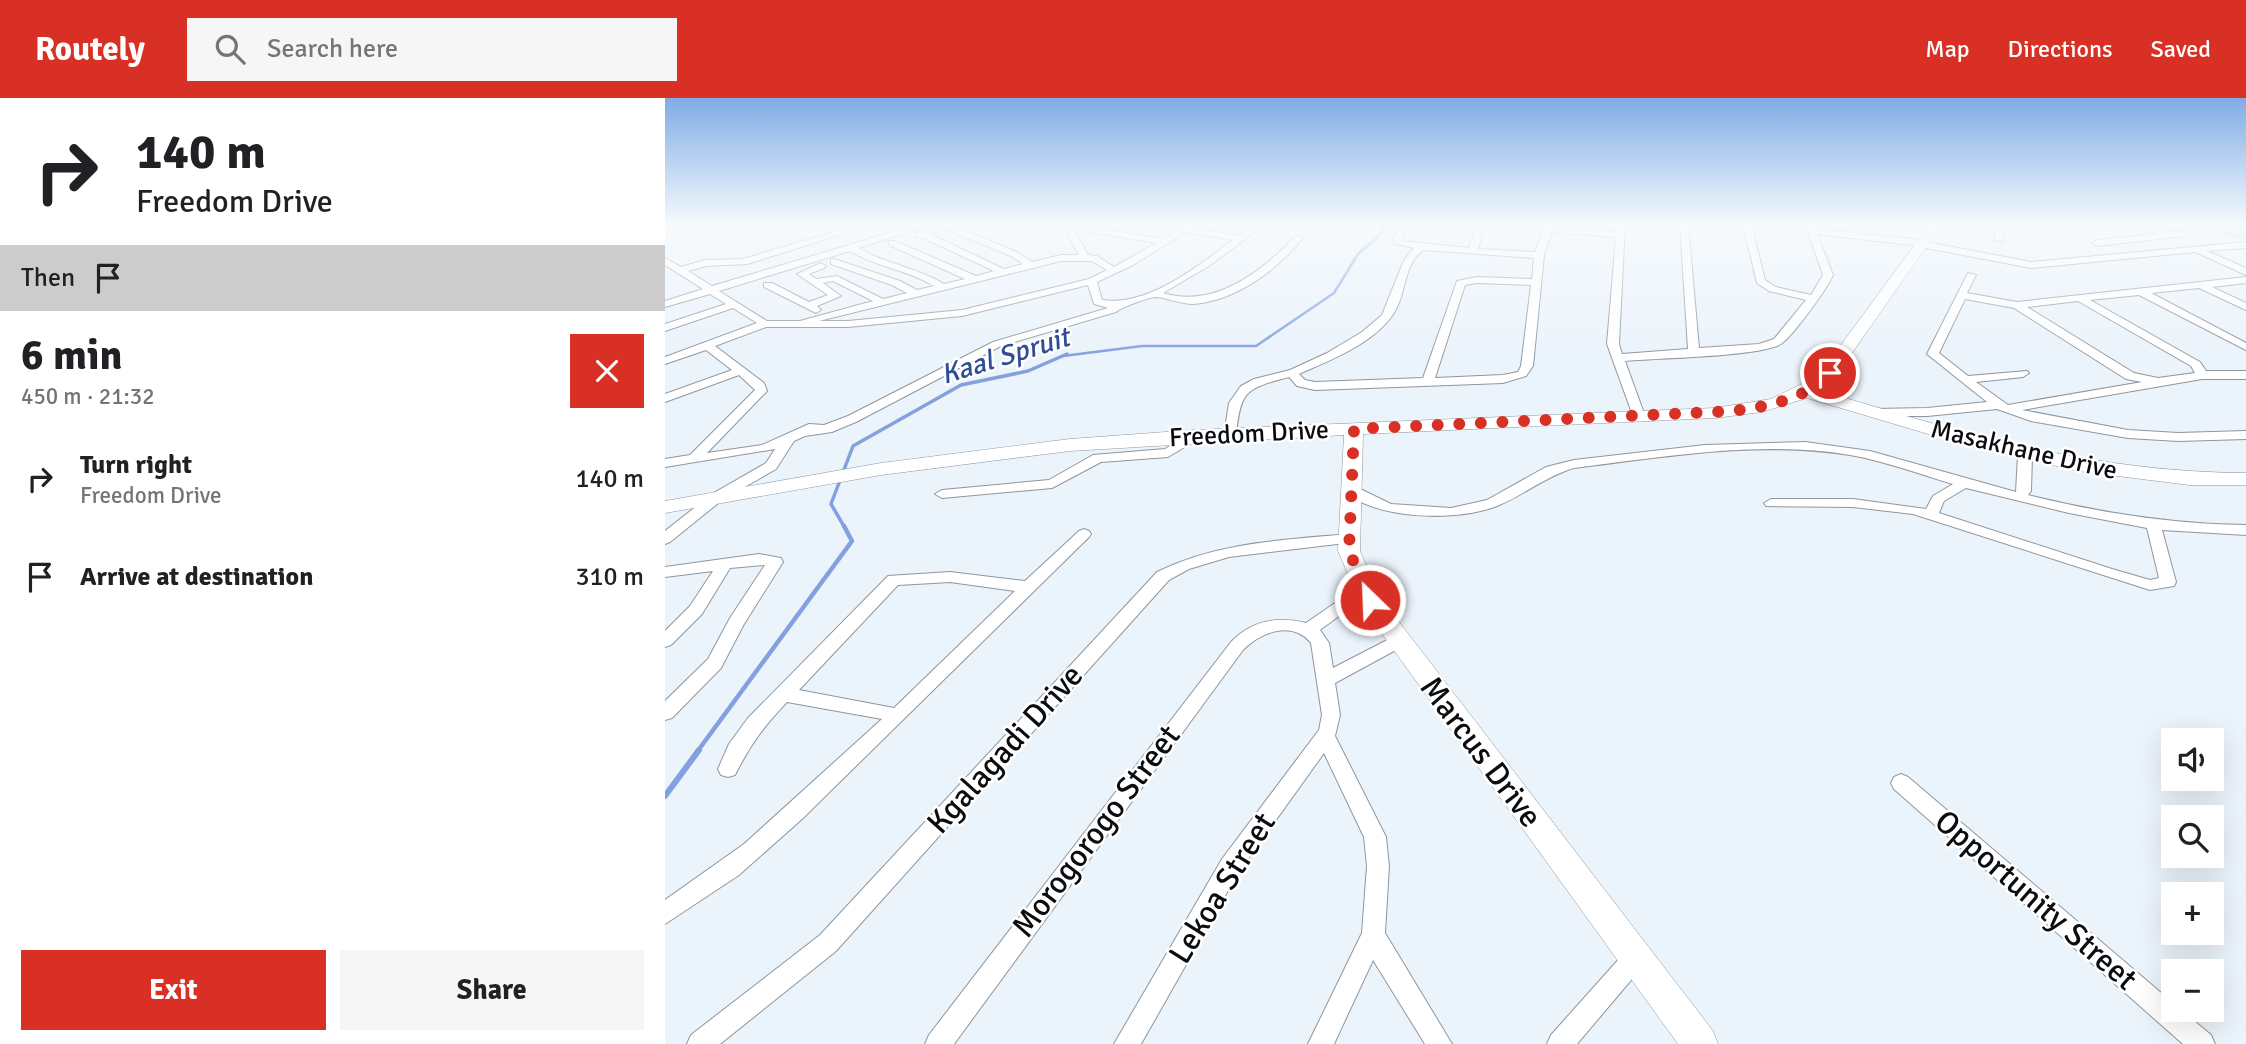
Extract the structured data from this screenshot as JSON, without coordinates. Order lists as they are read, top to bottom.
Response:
{
  "streets": {
    "street": [
      "Freedom Drive",
      "Masakhane Drive",
      "Kgalagadi Drive",
      "Marcus Drive",
      "Morogorogo Street",
      "Lekoa Street",
      "Opportunity Street"
    ]
  },
  "crossings": [
    ["Freedom Drive", "Masakhane Drive"],
    ["Freedom Drive", "Marcus Drive"],
    ["Kgalagadi Drive", "Marcus Drive"]
  ],
  "water": ["Kaal Spruit"],
  "page": {
    "header": "Routely",
    "search": "Search here",
    "nav": ["Map", "Directions", "Saved"],
    "turn": ["140 m", "Freedom Drive"],
    "then": "Then",
    "heading": ["6 min", "450 m · 21:32"],
    "list": [
      {
        "name": "Turn right",
        "note": "Freedom Drive",
        "value": "140 m"
      },
      {
        "name": "Arrive at destination",
        "value": "310 m"
      }
    ],
    "map_buttons": ["+", "−"],
    "buttons": ["Exit", "Share"]
  }
}
